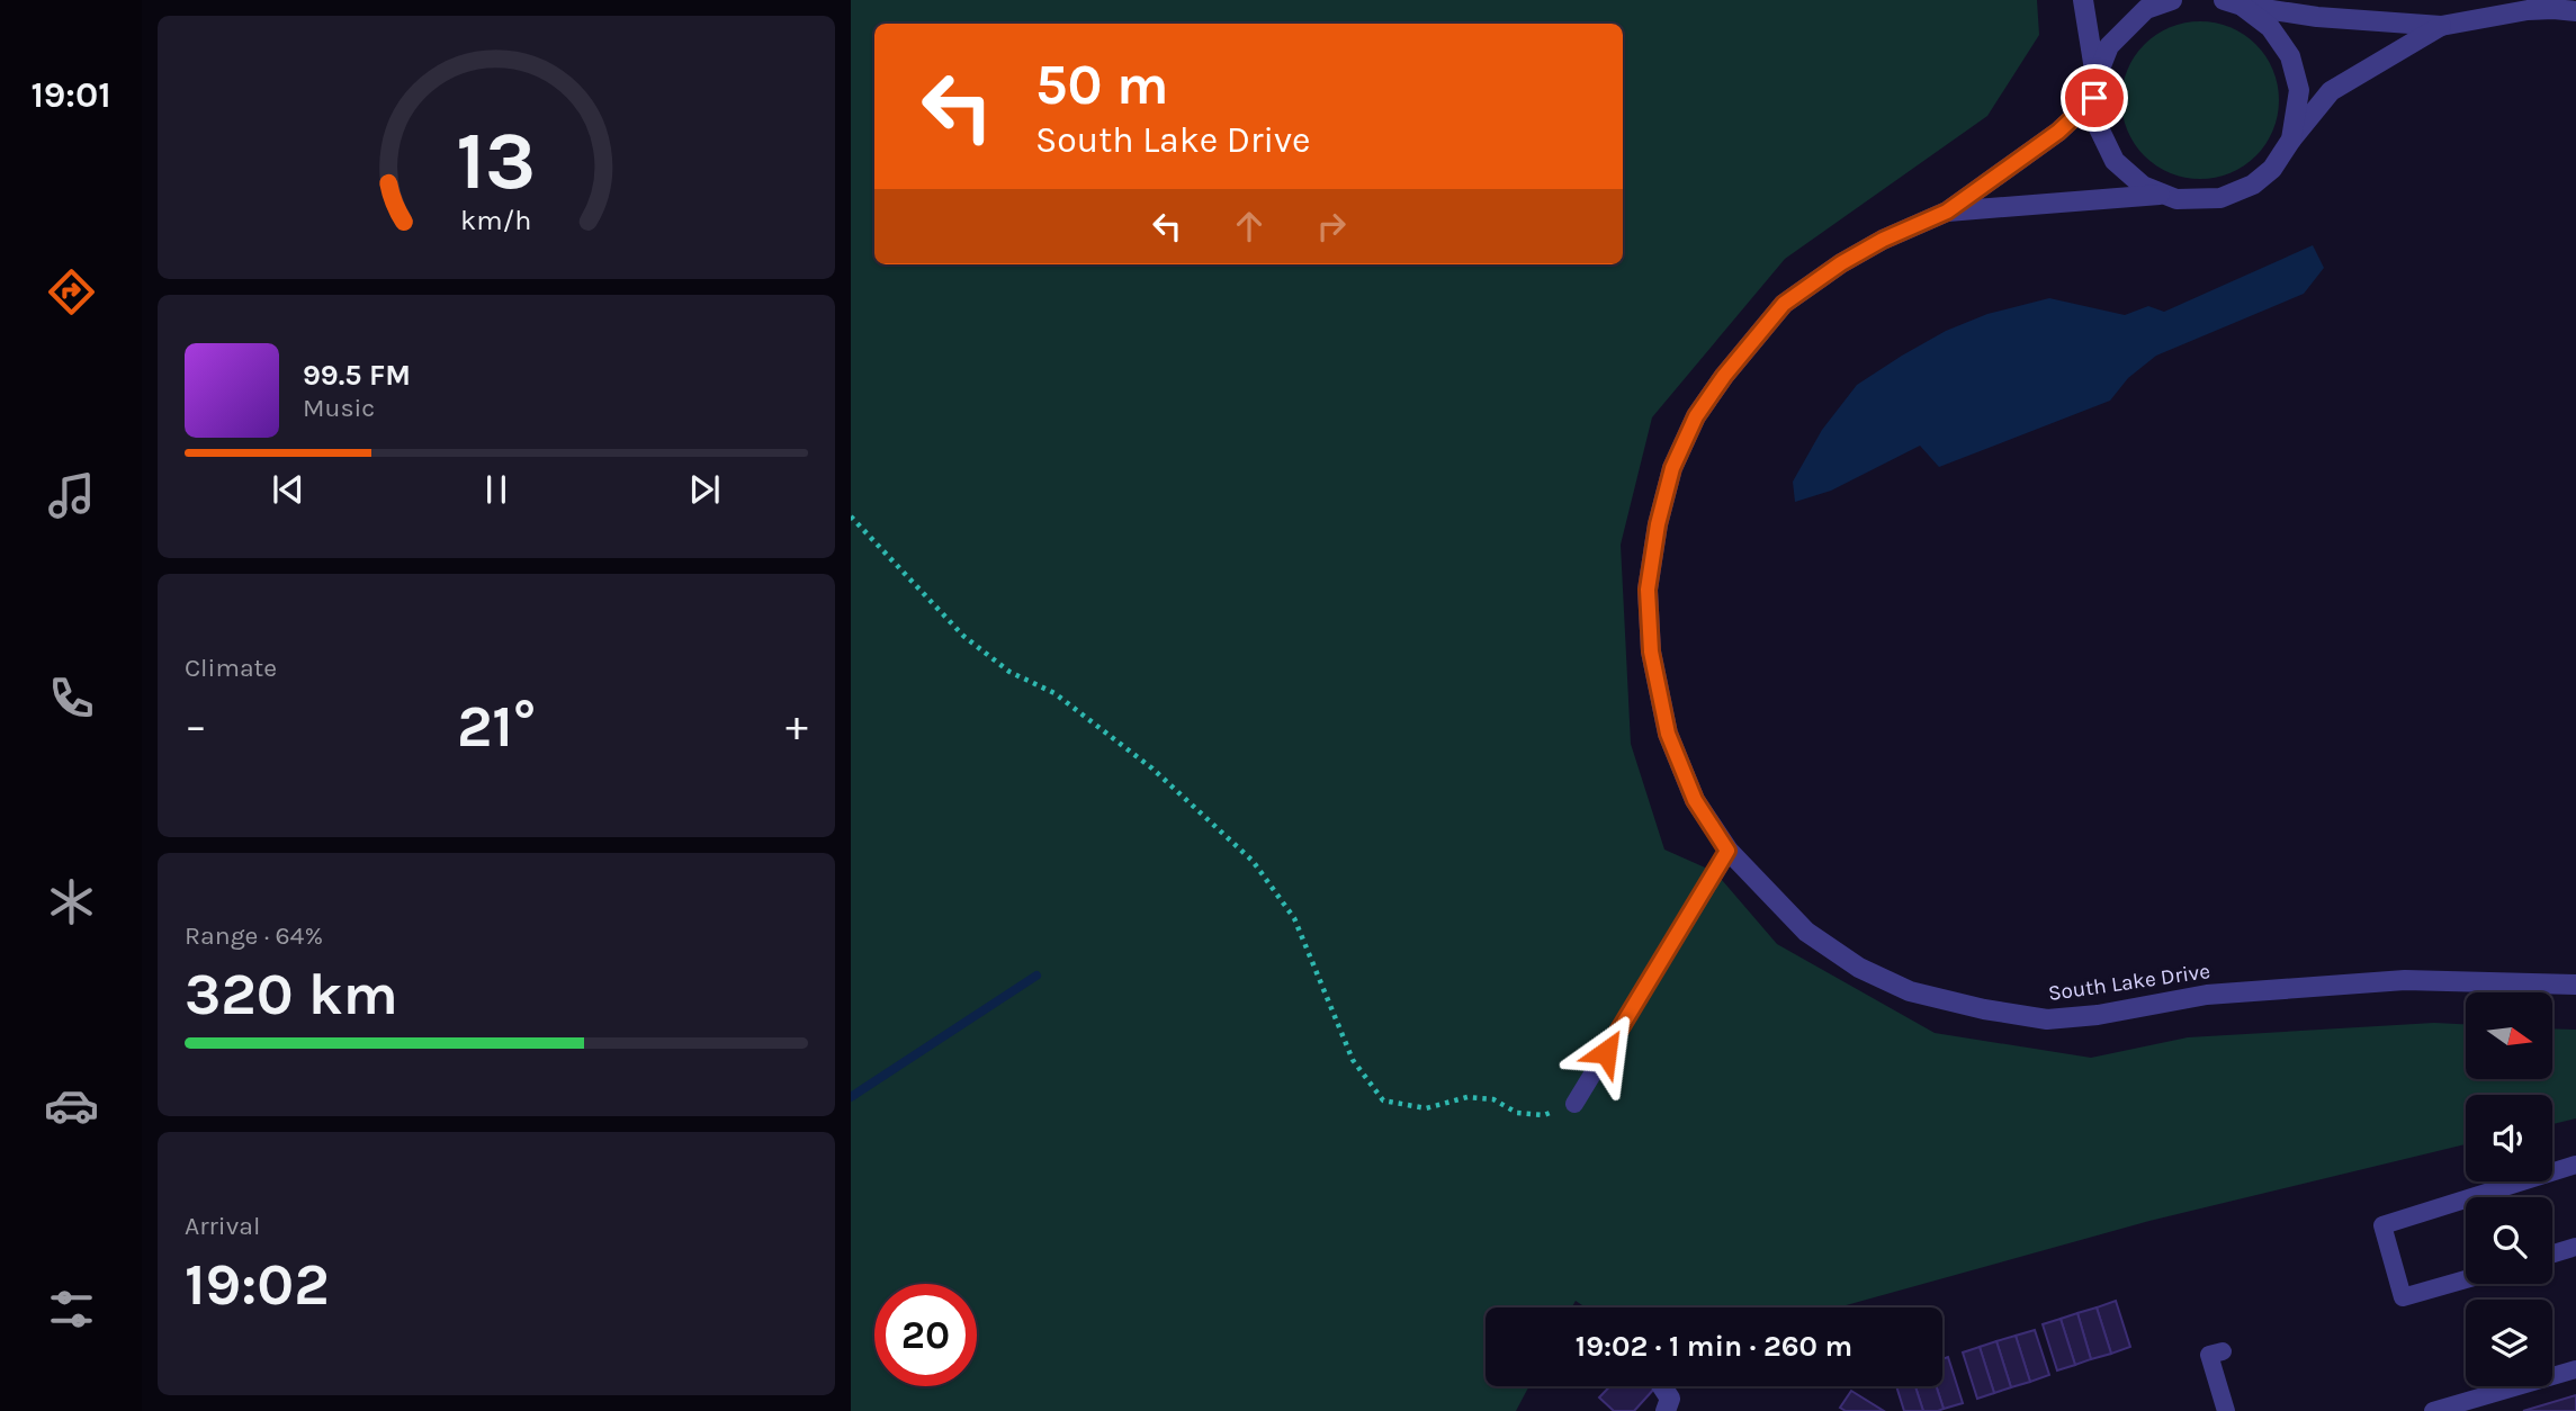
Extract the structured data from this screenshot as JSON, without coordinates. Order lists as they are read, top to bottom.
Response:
{
  "streets": {
    "street": ["South Lake Drive"]
  },
  "north": "right",
  "page": {
    "tabs": "19:01",
    "turn": ["50 m", "South Lake Drive"],
    "song": ["99.5 FM", "Music"],
    "tile": [
      "Climate",
      ["Range · 64%", "320 km"],
      ["Arrival", "19:02"]
    ],
    "heat": ["−", "21°", "+"],
    "limit": "20",
    "trip": "19:02 · 1 min · 260 m",
    "gauge": ["13", "km/h"]
  }
}
